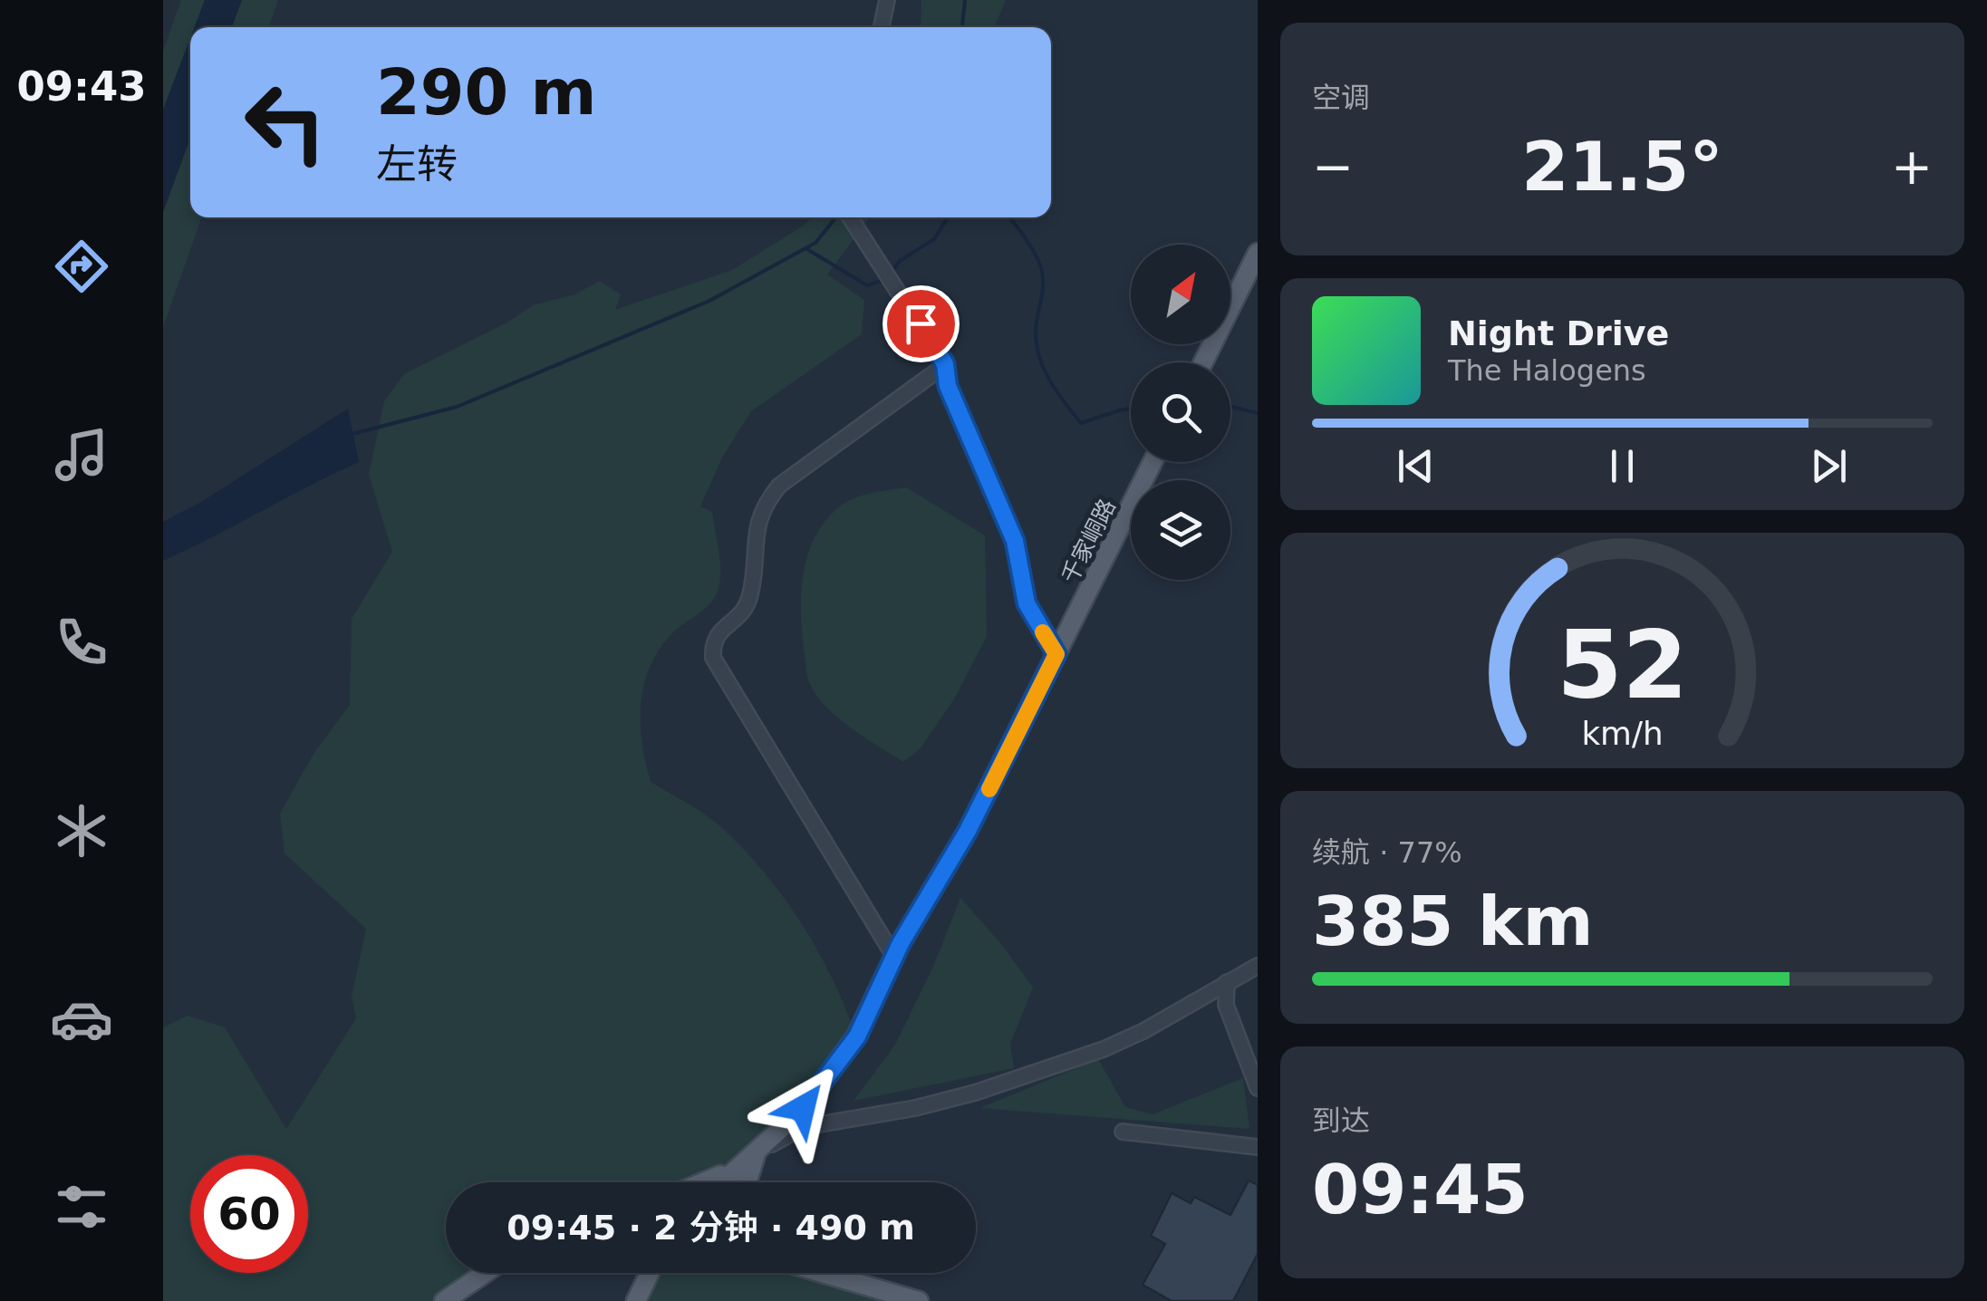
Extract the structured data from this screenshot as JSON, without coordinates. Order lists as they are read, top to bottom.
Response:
{
  "streets": {
    "main road": ["千家峒路"]
  },
  "north": "top right",
  "page": {
    "tabs": "09:43",
    "tile": [
      "空调",
      ["续航 · 77%", "385 km"],
      ["到达", "09:45"]
    ],
    "turn": ["290 m", "左转"],
    "heat": ["−", "21.5°", "+"],
    "song": ["Night Drive", "The Halogens"],
    "limit": "60",
    "trip": "09:45 · 2 分钟 · 490 m",
    "gauge": ["52", "km/h"]
  }
}
